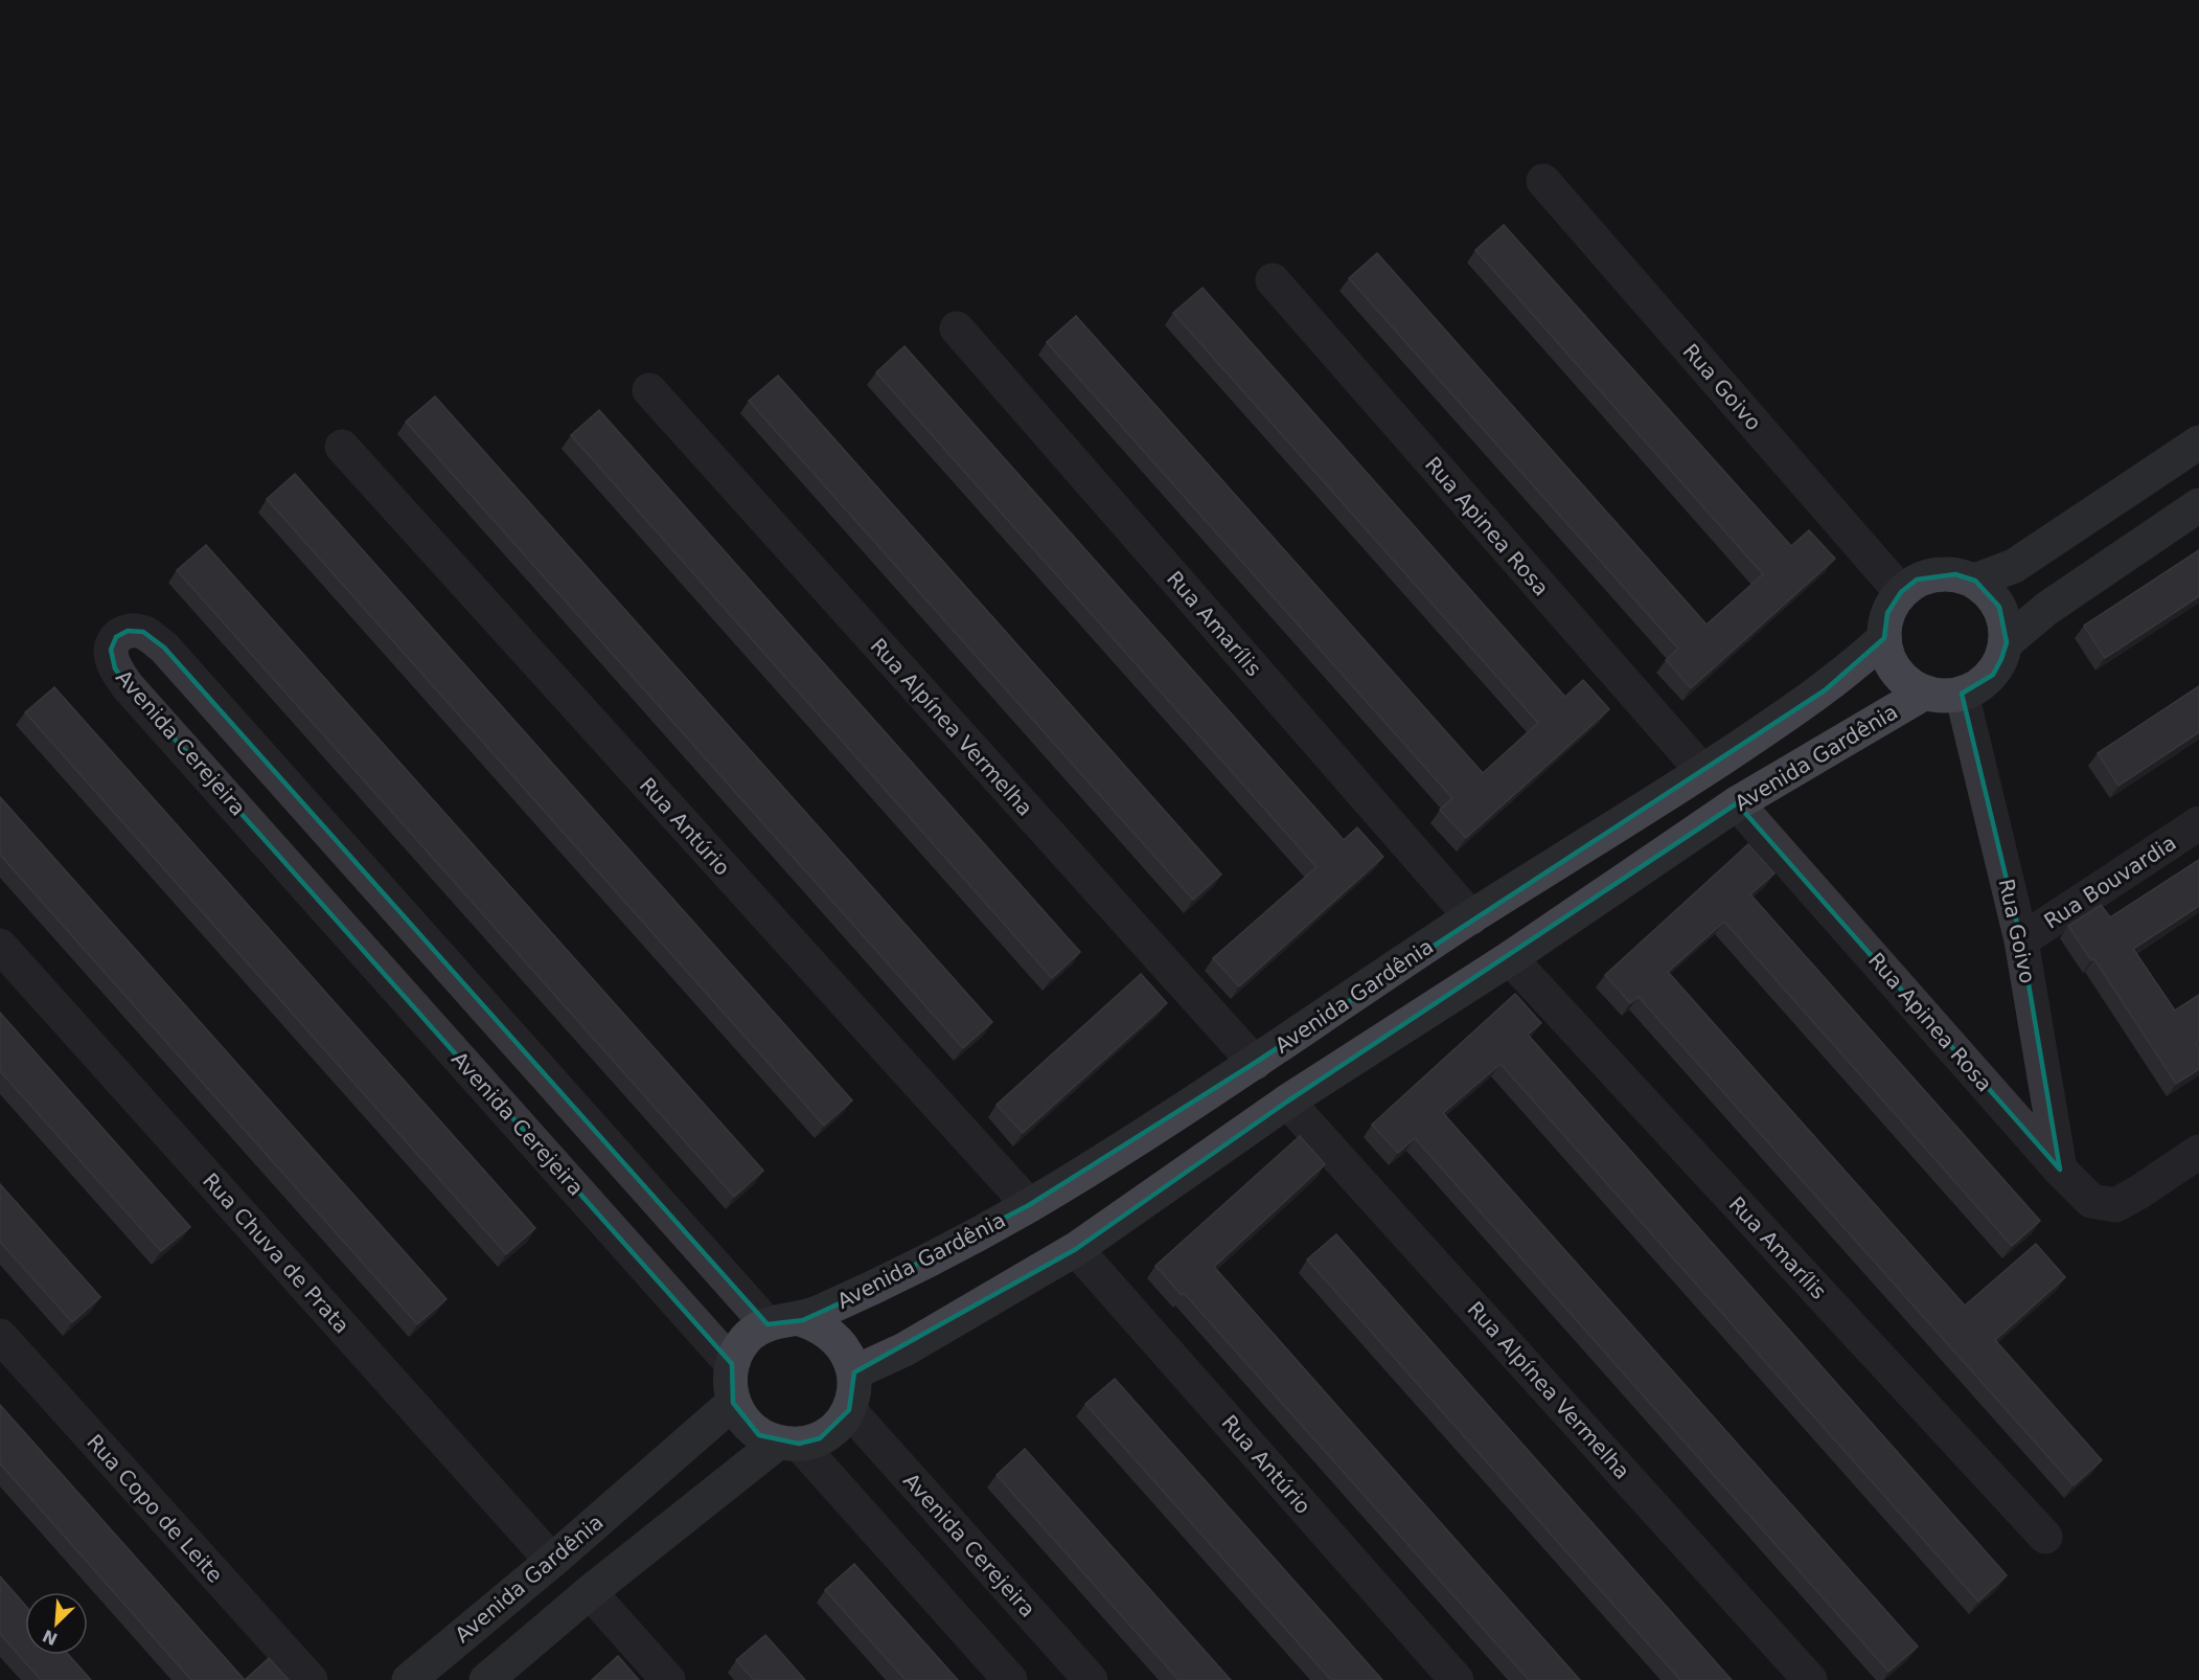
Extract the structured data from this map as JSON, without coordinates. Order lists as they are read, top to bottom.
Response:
{
  "streets": {
    "street": [
      "Rua Goivo",
      "Rua Apinea Rosa",
      "Rua Amarílis",
      "Rua Alpínea Vermelha",
      "Avenida Cerejeira",
      "Avenida Gardênia",
      "Rua Antúrio",
      "Rua Bouvardia",
      "Rua Chuva de Prata",
      "Rua Copo de Leite"
    ]
  },
  "crossings": [
    ["Rua Goivo", "Rua Apinea Rosa"],
    ["Rua Goivo", "Avenida Gardênia"],
    ["Rua Goivo", "Rua Bouvardia"],
    ["Rua Apinea Rosa", "Avenida Gardênia"],
    ["Rua Amarílis", "Avenida Gardênia"],
    ["Rua Alpínea Vermelha", "Avenida Gardênia"],
    ["Avenida Cerejeira", "Avenida Gardênia"],
    ["Avenida Gardênia", "Rua Antúrio"],
    ["Avenida Gardênia", "Rua Chuva de Prata"]
  ],
  "north": "bottom left"
}
